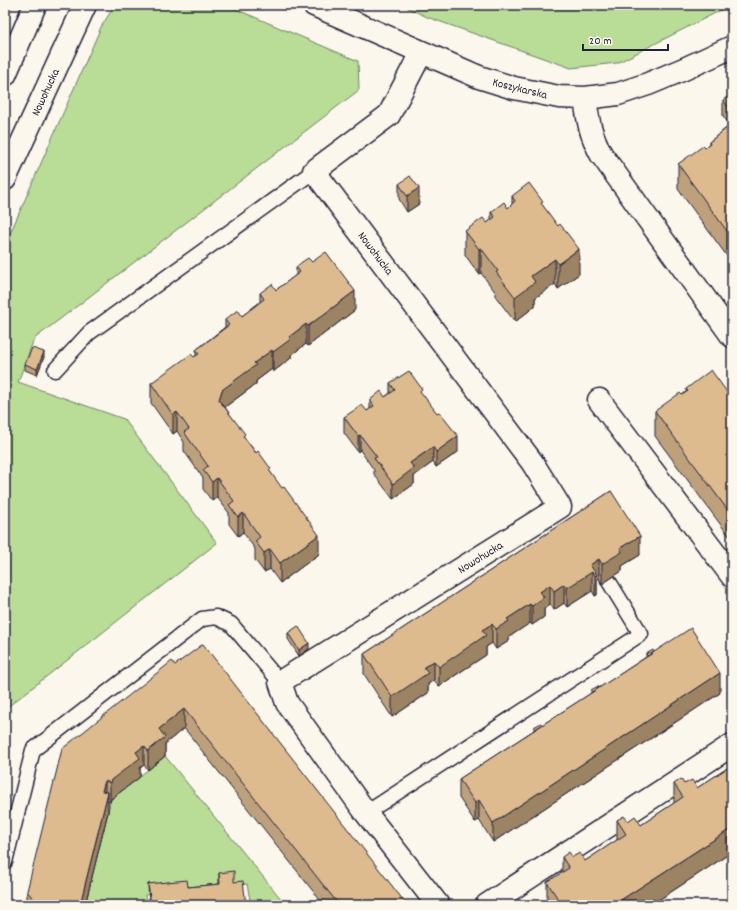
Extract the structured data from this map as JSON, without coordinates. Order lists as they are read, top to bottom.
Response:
{
  "streets": {
    "street": ["Koszykarska", "Nowohucka"]
  },
  "scale_bar": "20 m"
}
